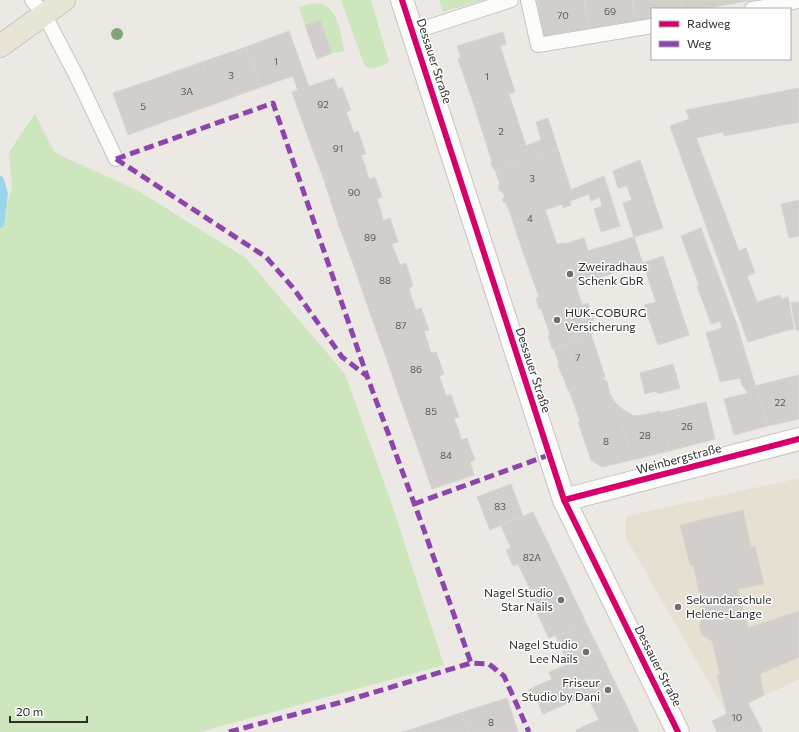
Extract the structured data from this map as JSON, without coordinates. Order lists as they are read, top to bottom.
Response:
{
  "streets": {
    "street": ["Dessauer Straße", "Weinbergstraße"]
  },
  "crossings": [
    ["Dessauer Straße", "Weinbergstraße"]
  ],
  "places": [
    "Zweiradhaus Schenk GbR",
    "HUK-COBURG Versicherung",
    "Nagel Studio Star Nails",
    "Sekundarschule Helene-Lange",
    "Nagel Studio Lee Nails",
    "Friseur Studio by Dani"
  ],
  "house_numbers": [
    "69",
    "70",
    "1",
    "3",
    "1",
    "3A",
    "92",
    "5",
    "2",
    "91",
    "3",
    "90",
    "4",
    "89",
    "88",
    "87",
    "7",
    "86",
    "22",
    "85",
    "26",
    "28",
    "8",
    "84",
    "83",
    "82A",
    "10",
    "8"
  ],
  "legend": ["Radweg", "Weg"],
  "scale_bar": "20 m"
}
